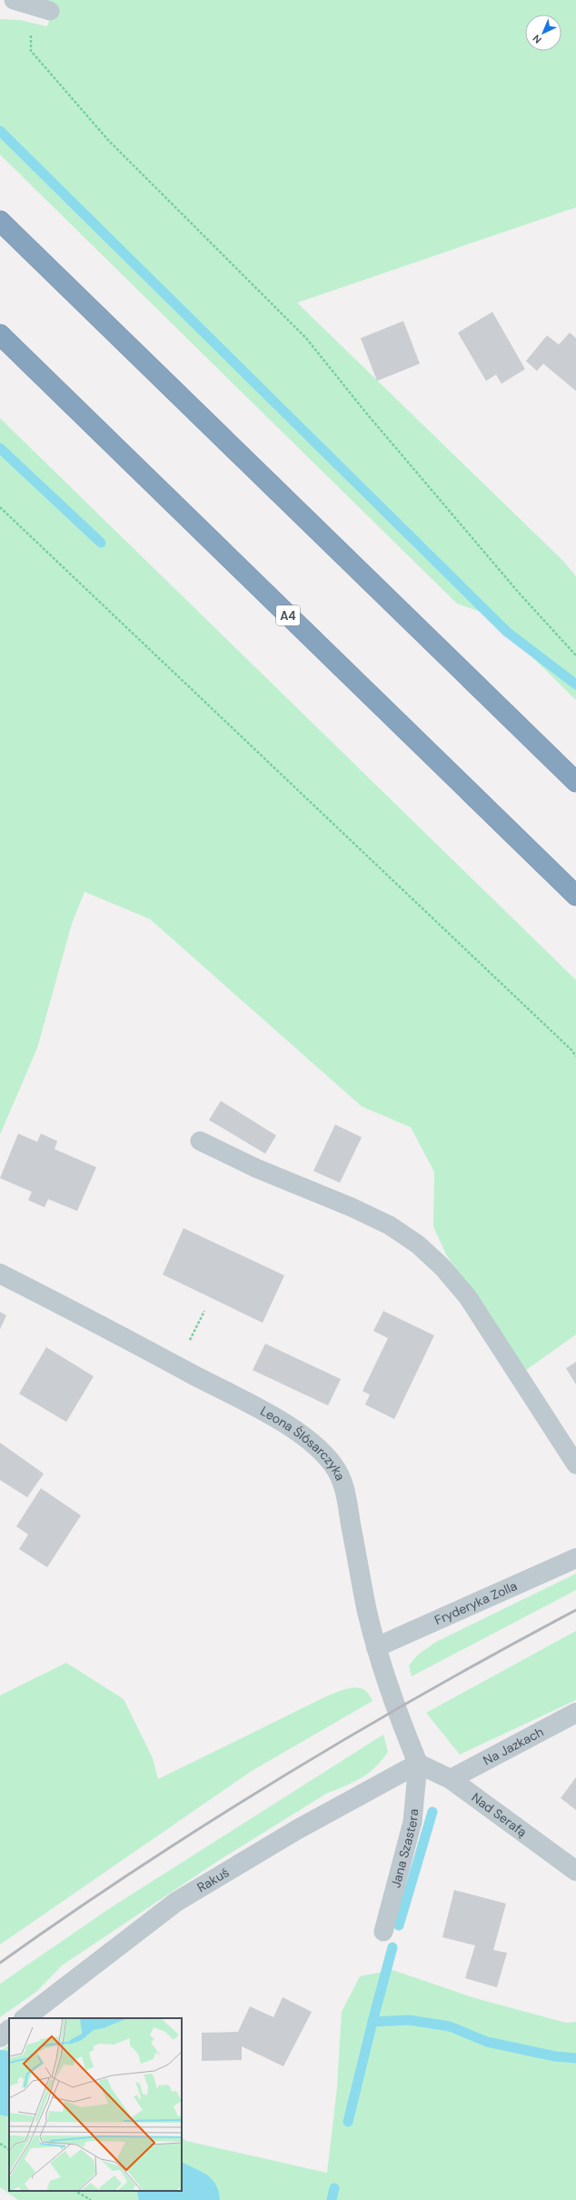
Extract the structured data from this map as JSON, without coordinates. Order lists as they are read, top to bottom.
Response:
{
  "streets": {
    "highway": ["A4"],
    "street": [
      "Leona Ślósarczyka",
      "Fryderyka Zolla",
      "Na Jazkach",
      "Nad Serafą",
      "Rakuś"
    ],
    "lane": ["Jana Szastera"]
  },
  "crossings": [
    ["Leona Ślósarczyka", "Fryderyka Zolla"],
    ["Leona Ślósarczyka", "Nad Serafą"],
    ["Leona Ślósarczyka", "Jana Szastera"],
    ["Leona Ślósarczyka", "Rakuś"],
    ["Na Jazkach", "Nad Serafą"],
    ["Nad Serafą", "Jana Szastera"],
    ["Nad Serafą", "Rakuś"],
    ["Jana Szastera", "Rakuś"]
  ],
  "north": "bottom left"
}
